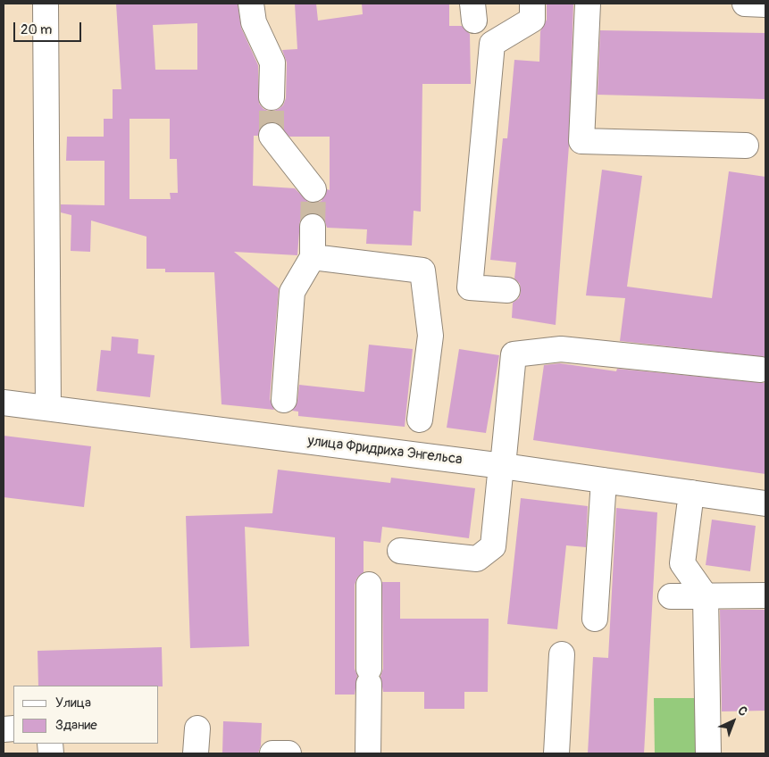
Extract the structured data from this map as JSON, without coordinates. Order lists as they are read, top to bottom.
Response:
{
  "streets": {
    "street": ["улица Фридриха Энгельса"]
  },
  "legend": ["Улица", "Здание"],
  "scale_bar": "20 m",
  "north": "top right"
}
